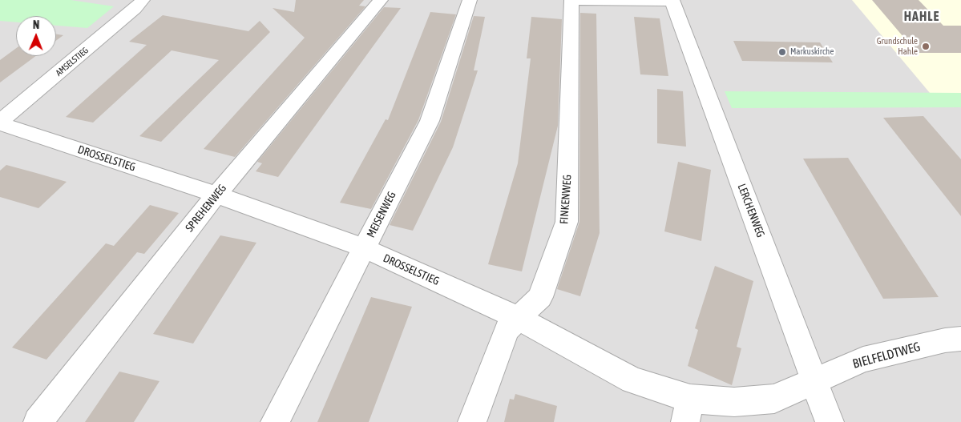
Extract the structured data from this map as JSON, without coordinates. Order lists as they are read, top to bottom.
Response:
{
  "streets": {
    "street": [
      "AMSELSTIEG",
      "DROSSELSTIEG",
      "FINKENWEG",
      "SPREHENWEG",
      "LERCHENWEG",
      "MEISENWEG",
      "BIELFELDTWEG"
    ]
  },
  "crossings": [
    ["AMSELSTIEG", "DROSSELSTIEG"],
    ["DROSSELSTIEG", "FINKENWEG"],
    ["DROSSELSTIEG", "SPREHENWEG"],
    ["DROSSELSTIEG", "LERCHENWEG"],
    ["DROSSELSTIEG", "MEISENWEG"],
    ["DROSSELSTIEG", "BIELFELDTWEG"],
    ["LERCHENWEG", "BIELFELDTWEG"]
  ],
  "districts": ["HAHLE"],
  "places": ["Grundschule Hahle", "Markuskirche"],
  "north": "top"
}
